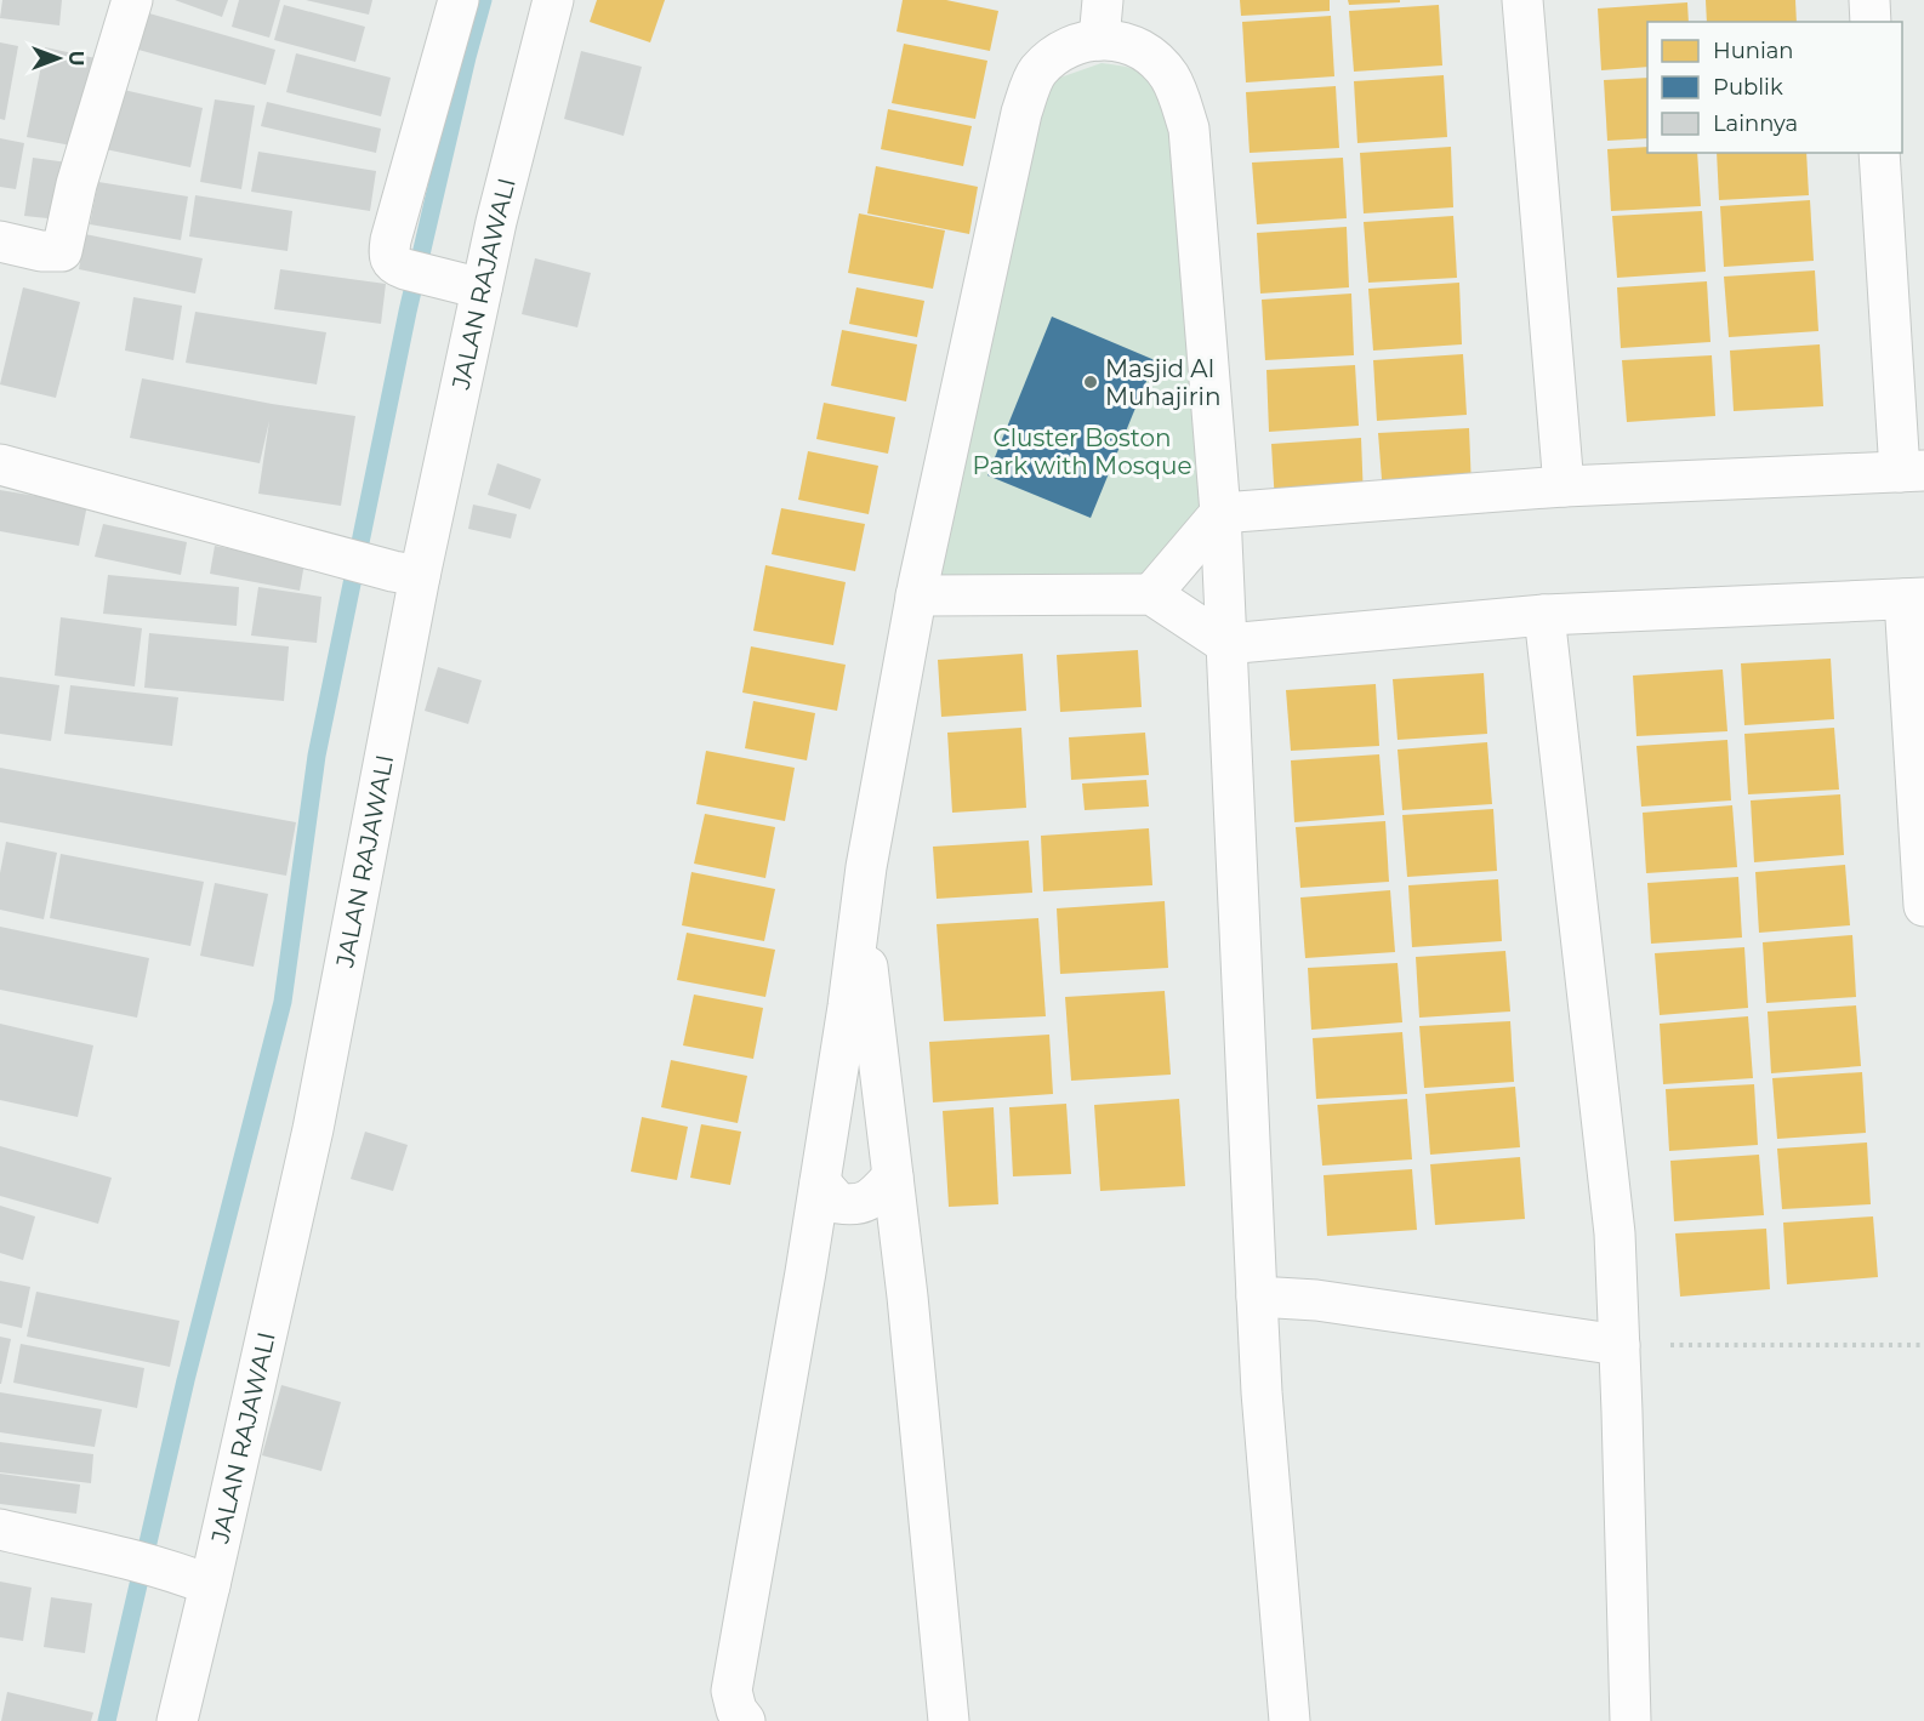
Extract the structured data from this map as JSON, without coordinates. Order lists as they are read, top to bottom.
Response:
{
  "streets": {
    "street": ["JALAN RAJAWALI"]
  },
  "parks": ["Cluster Boston Park with Mosque"],
  "places": ["Masjid Al Muhajirin"],
  "legend": ["Hunian", "Publik", "Lainnya"],
  "north": "right"
}
